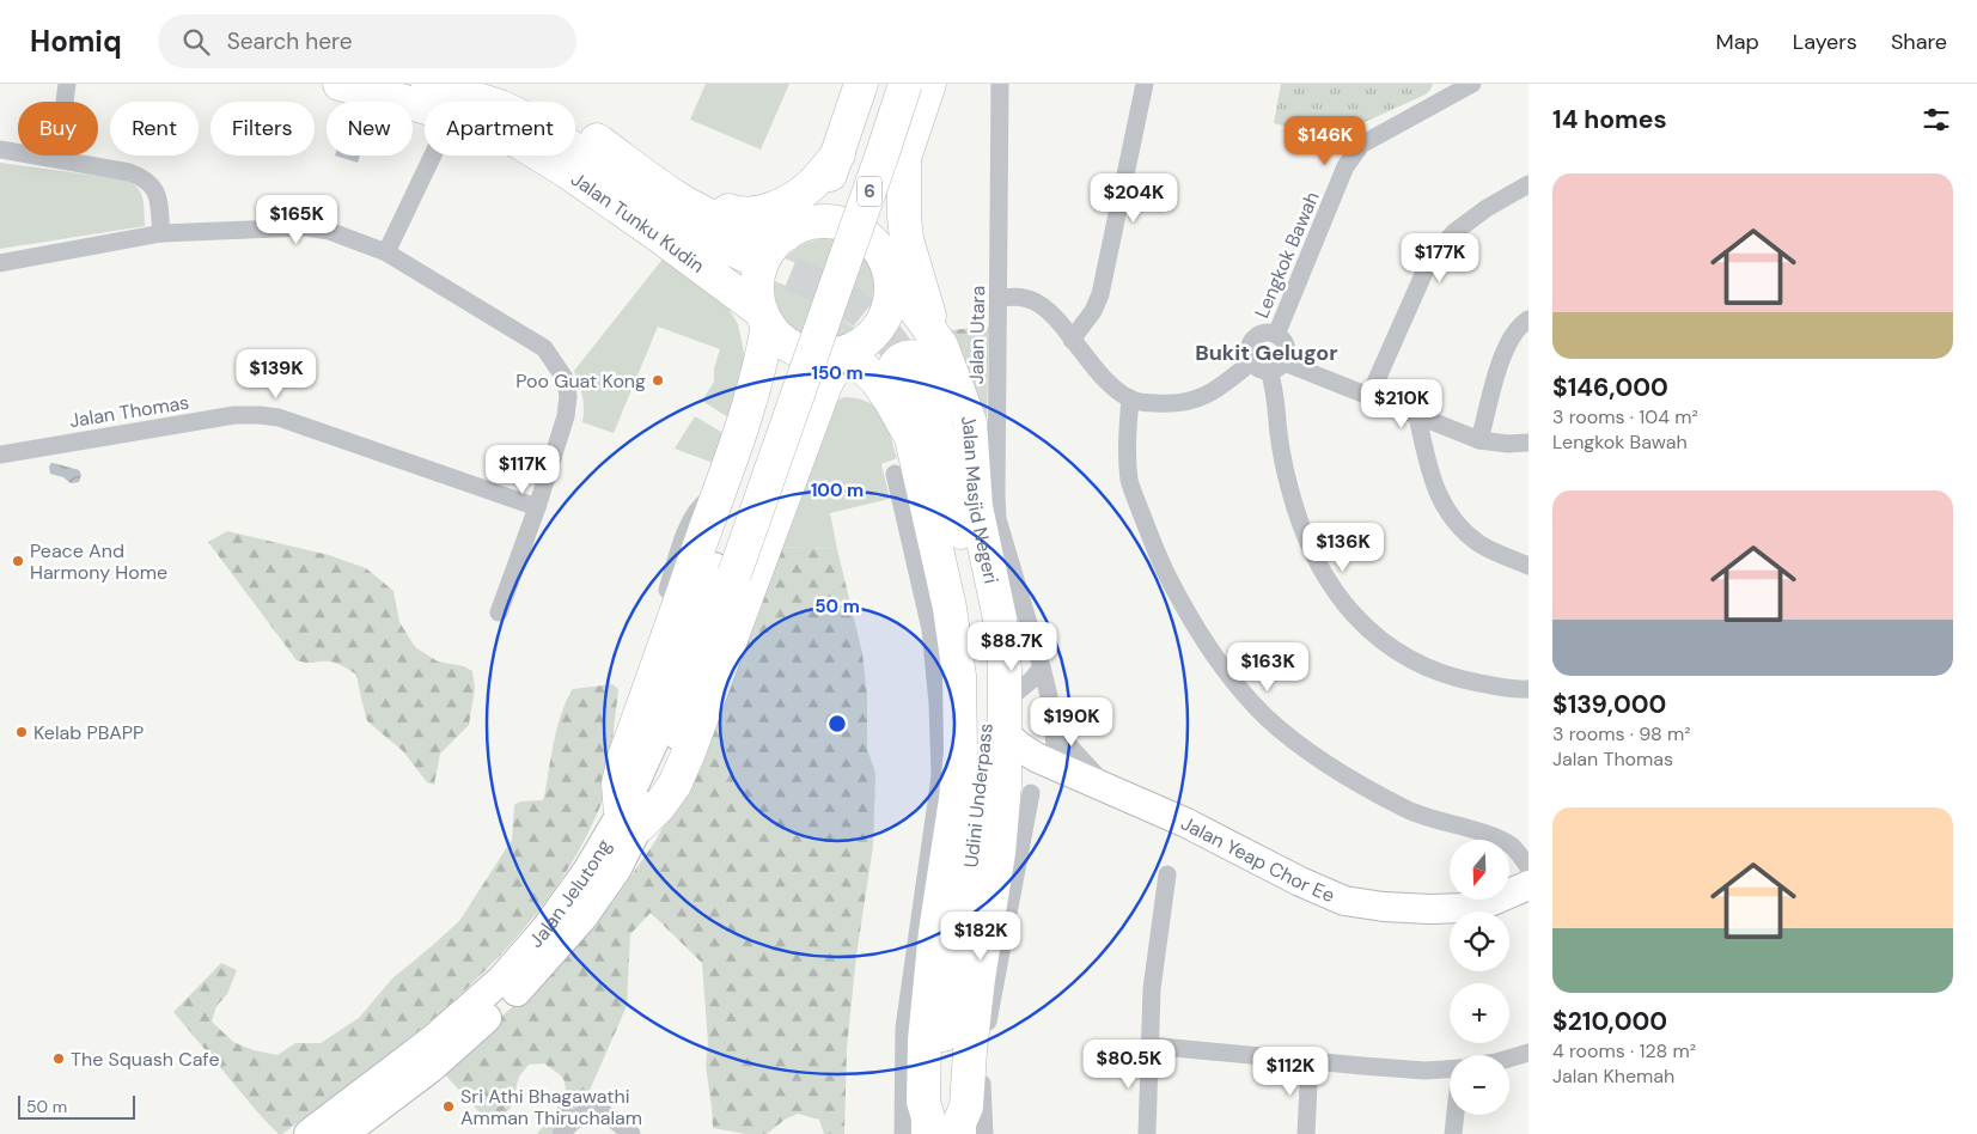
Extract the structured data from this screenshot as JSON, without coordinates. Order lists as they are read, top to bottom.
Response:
{
  "streets": {
    "highway": [
      "6",
      "Jalan Tunku Kudin",
      "Jalan Masjid Negeri",
      "Udini Underpass"
    ],
    "main road": ["Jalan Yeap Chor Ee", "Jalan Jelutong"],
    "street": ["Lengkok Bawah", "Jalan Utara", "Jalan Thomas"]
  },
  "crossings": [
    ["Jalan Tunku Kudin", "Jalan Masjid Negeri"],
    ["Jalan Utara", "Jalan Yeap Chor Ee"],
    ["Jalan Masjid Negeri", "Udini Underpass"],
    ["Jalan Masjid Negeri", "Jalan Yeap Chor Ee"]
  ],
  "districts": ["Bukit Gelugor"],
  "places": [
    "Poo Guat Kong",
    "Peace And Harmony Home",
    "Kelab PBAPP",
    "The Squash Cafe",
    "Sri Athi Bhagawathi Amman Thiruchalam"
  ],
  "scale_bar": "50 m",
  "north": "bottom",
  "page": {
    "header": "Homiq",
    "search": "Search here",
    "nav": ["Map", "Layers", "Share"],
    "heading": "14 homes",
    "chip": [
      "Buy",
      "Rent",
      "Filters",
      "New",
      "Apartment"
    ],
    "price": [
      "$146K",
      "$204K",
      "$165K",
      "$177K",
      "$139K",
      "$210K",
      "$117K",
      "$136K",
      "$88.7K",
      "$163K",
      "$190K",
      "$182K",
      "$80.5K",
      "$112K"
    ],
    "list": [
      {
        "name": "$146,000",
        "note": "3 rooms · 104 m² · Lengkok Bawah"
      },
      {
        "name": "$139,000",
        "note": "3 rooms · 98 m² · Jalan Thomas"
      },
      {
        "name": "$210,000",
        "note": "4 rooms · 128 m² · Jalan Khemah"
      }
    ],
    "map_buttons": ["+", "−"],
    "scale": "50 m"
  },
  "rings": ["150 m", "100 m", "50 m"]
}
